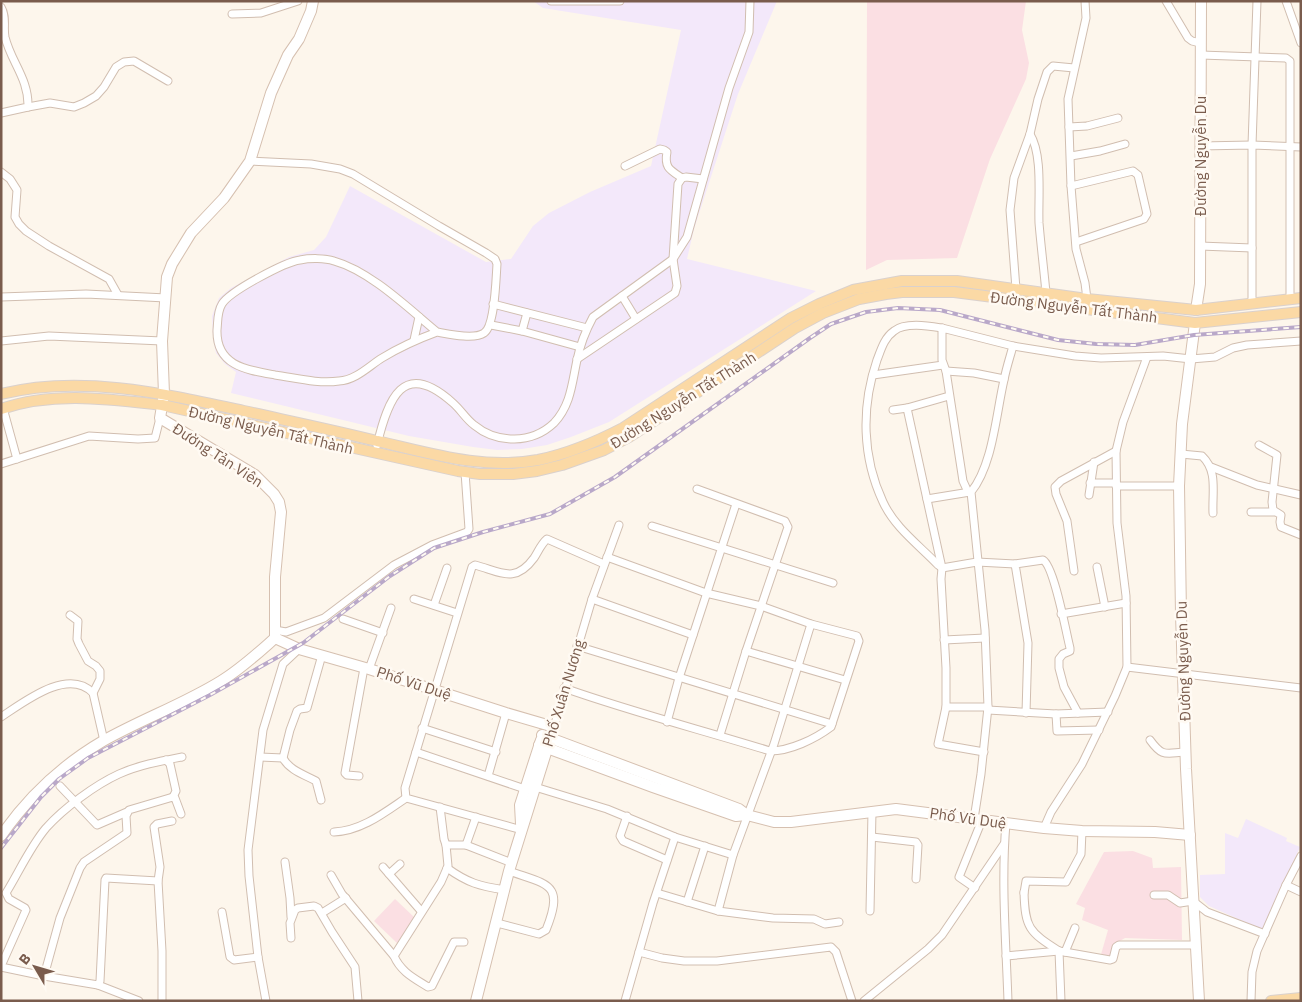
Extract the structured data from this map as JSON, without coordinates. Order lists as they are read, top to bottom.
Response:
{
  "streets": {
    "main road": ["Đường Nguyễn Tất Thành"],
    "street": [
      "Đường Nguyễn Du",
      "Đường Tản Viên",
      "Phố Vũ Duệ",
      "Phố Xuân Nương"
    ]
  },
  "crossings": [
    ["Đường Nguyễn Du", "Đường Nguyễn Tất Thành"],
    ["Đường Nguyễn Du", "Phố Vũ Duệ"],
    ["Đường Nguyễn Tất Thành", "Đường Tản Viên"],
    ["Đường Tản Viên", "Phố Vũ Duệ"],
    ["Phố Vũ Duệ", "Phố Xuân Nương"]
  ],
  "north": "top left"
}
